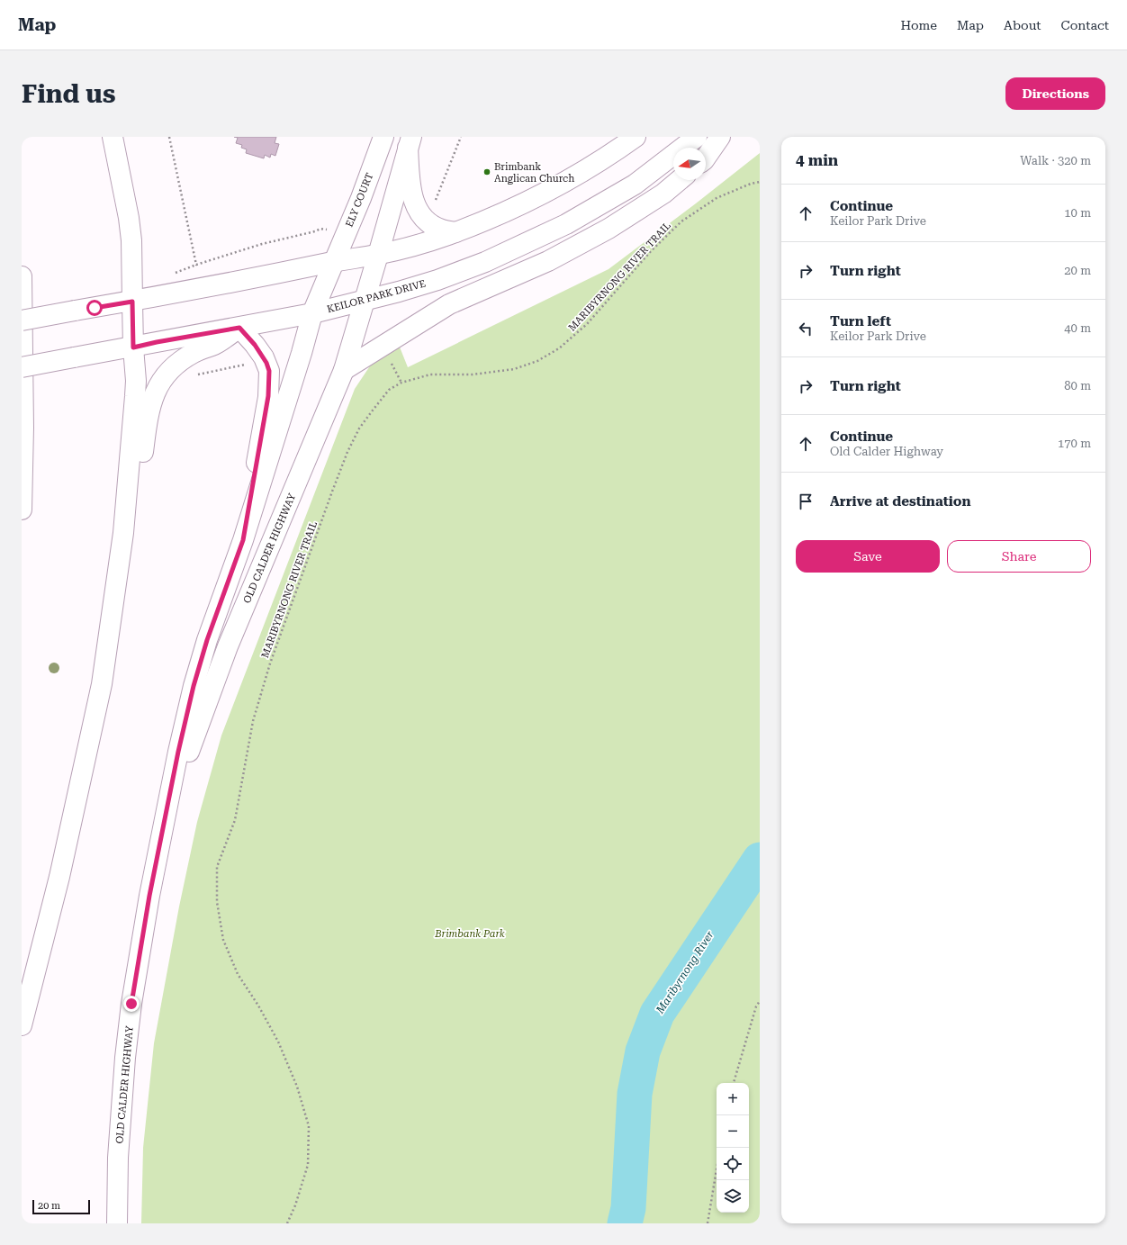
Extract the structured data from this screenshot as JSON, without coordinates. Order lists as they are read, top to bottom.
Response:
{
  "streets": {
    "main road": ["ELY COURT", "KEILOR PARK DRIVE", "OLD CALDER HIGHWAY"],
    "path": ["MARIBYRNONG RIVER TRAIL"]
  },
  "crossings": [
    ["ELY COURT", "OLD CALDER HIGHWAY"],
    ["KEILOR PARK DRIVE", "OLD CALDER HIGHWAY"]
  ],
  "water": ["Maribyrnong River"],
  "parks": ["Brimbank Park"],
  "places": ["Brimbank Anglican Church"],
  "scale_bar": "20 m",
  "north": "left",
  "page": {
    "header": "Map",
    "nav": [
      "Home",
      "Map",
      "About",
      "Contact"
    ],
    "buttons": [
      "Directions",
      ["Save", "Share"]
    ],
    "title": "Find us",
    "heading": ["4 min", "Walk · 320 m"],
    "list": [
      ["Continue", "Keilor Park Drive", "10 m"],
      ["Turn right", "20 m"],
      ["Turn left", "Keilor Park Drive", "40 m"],
      ["Turn right", "80 m"],
      ["Continue", "Old Calder Highway", "170 m"],
      "Arrive at destination"
    ],
    "map_buttons": ["+", "−"],
    "scale": "20 m"
  }
}
